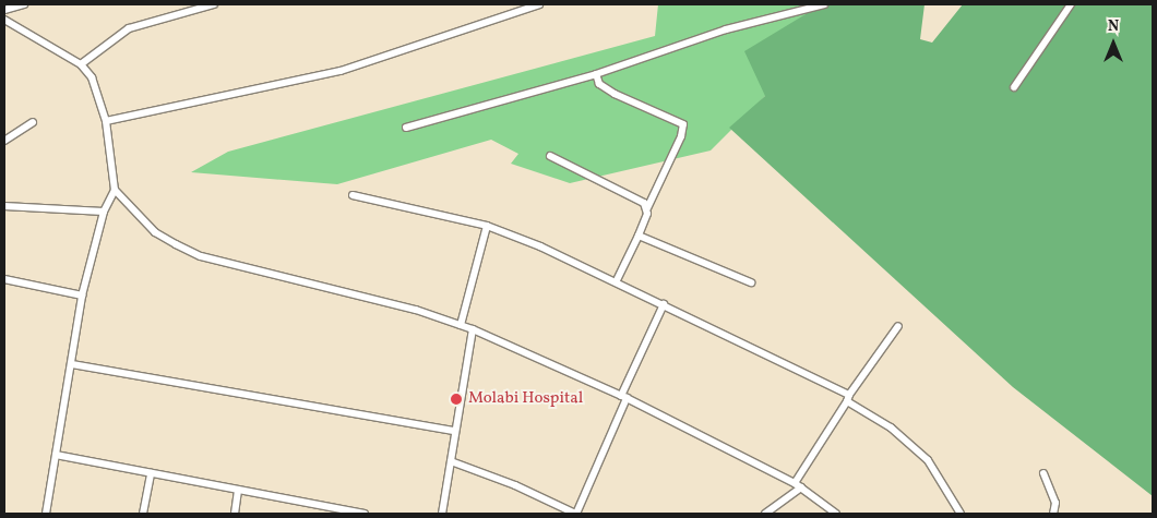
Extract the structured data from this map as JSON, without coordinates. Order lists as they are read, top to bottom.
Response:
{
  "places": ["Molabi Hospital"],
  "north": "top"
}
